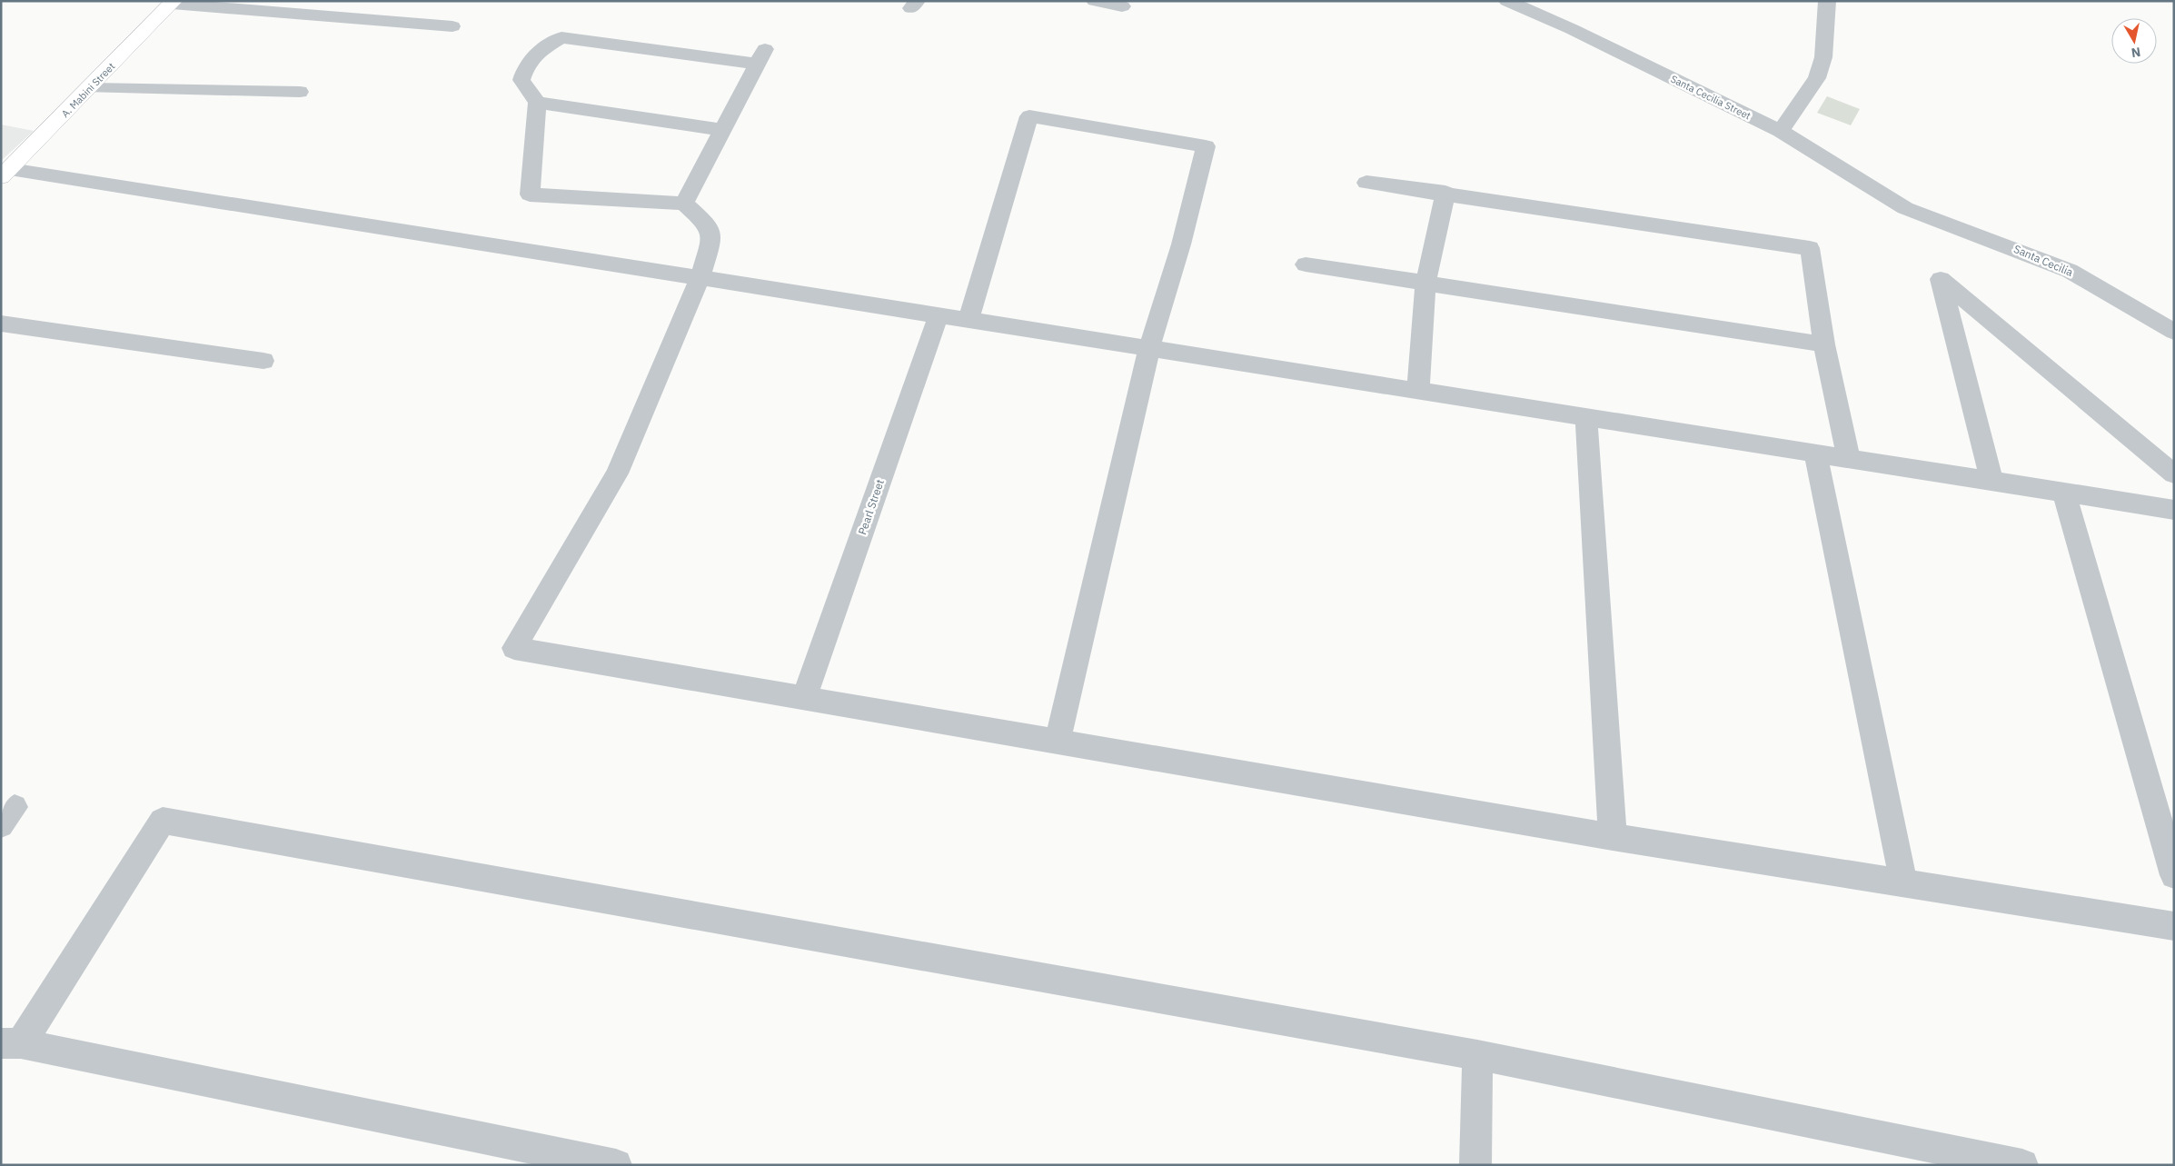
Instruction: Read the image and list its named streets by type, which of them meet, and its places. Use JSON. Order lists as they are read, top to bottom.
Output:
{
  "streets": {
    "main road": ["A. Mabini Street"],
    "street": ["Santa Cecilia Street", "Santa Cecilia", "Pearl Street"]
  },
  "crossings": [
    ["Santa Cecilia Street", "Santa Cecilia"]
  ],
  "north": "bottom"
}
